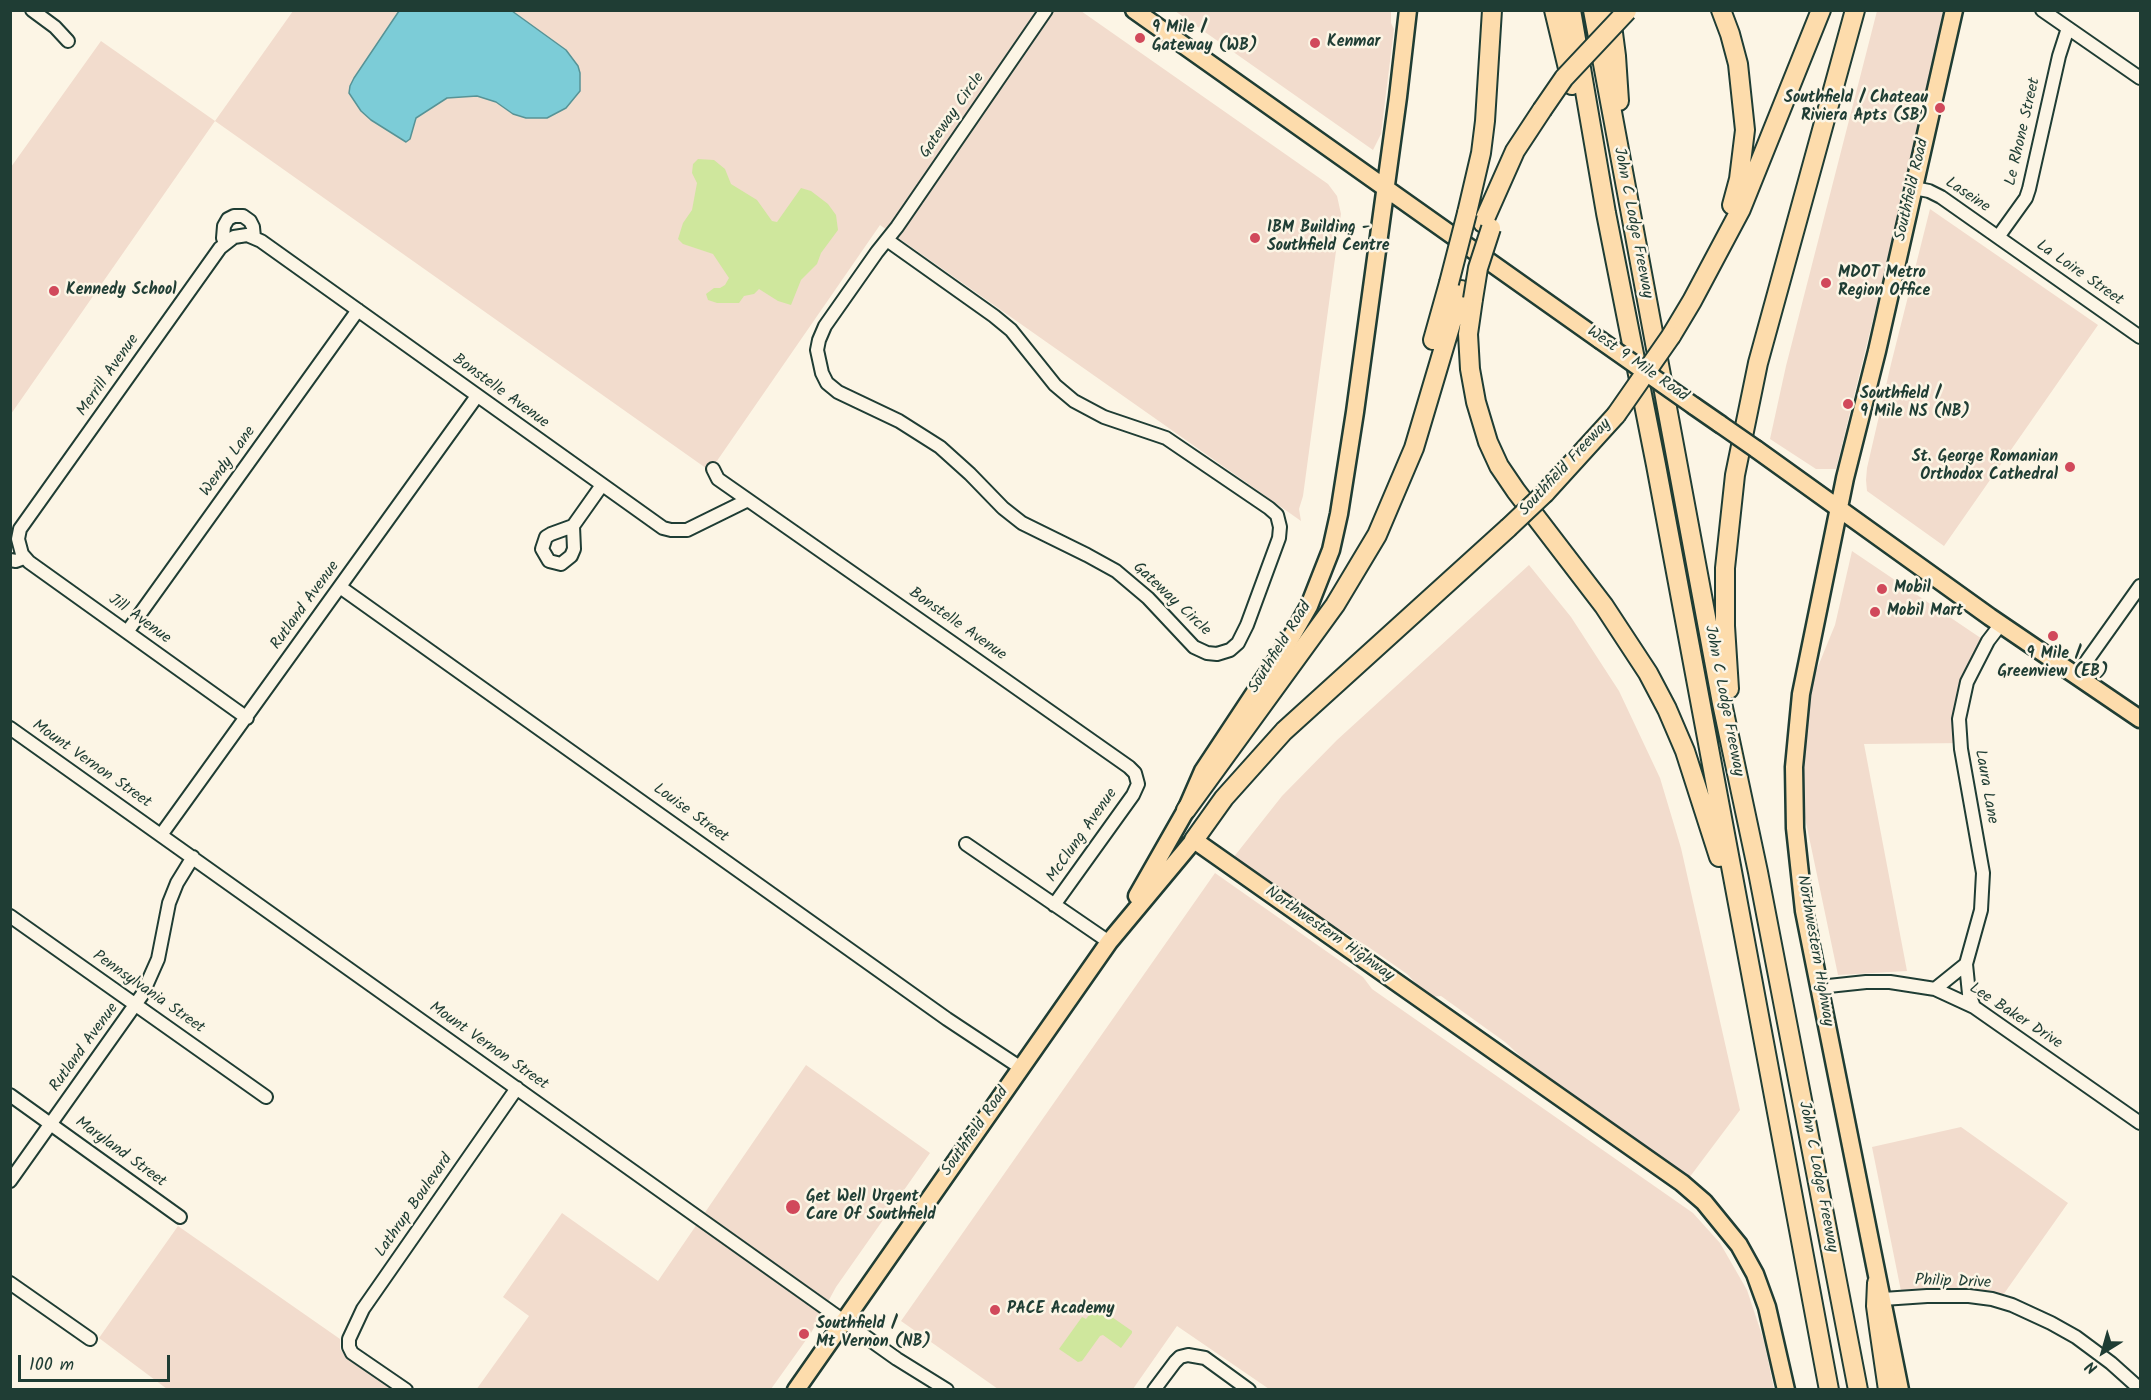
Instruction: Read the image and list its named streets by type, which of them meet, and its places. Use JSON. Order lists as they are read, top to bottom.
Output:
{
  "streets": {
    "highway": ["John C Lodge Freeway", "Southfield Freeway"],
    "main road": ["Southfield Road", "West 9 Mile Road", "Northwestern Highway"],
    "street": [
      "Gateway Circle",
      "Le Rhone Street",
      "Laseine",
      "La Loire Street",
      "Merrill Avenue",
      "Bonstelle Avenue",
      "Wendy Lane",
      "Rutland Avenue",
      "Jill Avenue",
      "Mount Vernon Street",
      "Laura Lane",
      "Louise Street",
      "McClung Avenue",
      "Pennsylvania Street",
      "Lee Baker Drive",
      "Maryland Street",
      "Lathrup Boulevard",
      "Philip Drive"
    ]
  },
  "crossings": [
    ["Le Rhone Street", "Laseine"],
    ["Le Rhone Street", "La Loire Street"],
    ["Southfield Road", "Laseine"],
    ["Southfield Road", "West 9 Mile Road"],
    ["Southfield Road", "Southfield Freeway"],
    ["Southfield Road", "Mount Vernon Street"],
    ["Southfield Road", "Louise Street"],
    ["Southfield Road", "McClung Avenue"],
    ["Southfield Road", "Northwestern Highway"],
    ["Laseine", "La Loire Street"],
    ["West 9 Mile Road", "Laura Lane"],
    ["West 9 Mile Road", "Northwestern Highway"],
    ["Merrill Avenue", "Bonstelle Avenue"],
    ["Merrill Avenue", "Jill Avenue"],
    ["Bonstelle Avenue", "Wendy Lane"],
    ["Bonstelle Avenue", "Rutland Avenue"],
    ["Bonstelle Avenue", "McClung Avenue"],
    ["Wendy Lane", "Jill Avenue"],
    ["Southfield Freeway", "Northwestern Highway"],
    ["Rutland Avenue", "Jill Avenue"],
    ["Rutland Avenue", "Mount Vernon Street"],
    ["Rutland Avenue", "Louise Street"],
    ["Rutland Avenue", "Pennsylvania Street"],
    ["Rutland Avenue", "Maryland Street"],
    ["Mount Vernon Street", "Lathrup Boulevard"],
    ["Laura Lane", "Lee Baker Drive"],
    ["Northwestern Highway", "Lee Baker Drive"],
    ["Northwestern Highway", "Philip Drive"]
  ],
  "places": [
    "9 Mile / Gateway (WB)",
    "Kenmar",
    "Southfield / Chateau Riviera Apts (SB)",
    "IBM Building - Southfield Centre",
    "MDOT Metro Region Office",
    "Kennedy School",
    "Southfield / 9 Mile NS (NB)",
    "St. George Romanian Orthodox Cathedral",
    "Mobil",
    "Mobil Mart",
    "9 Mile / Greenview (EB)",
    "Get Well Urgent Care Of Southfield",
    "PACE Academy",
    "Southfield / Mt Vernon (NB)"
  ],
  "scale_bar": "100 m",
  "north": "bottom left"
}
